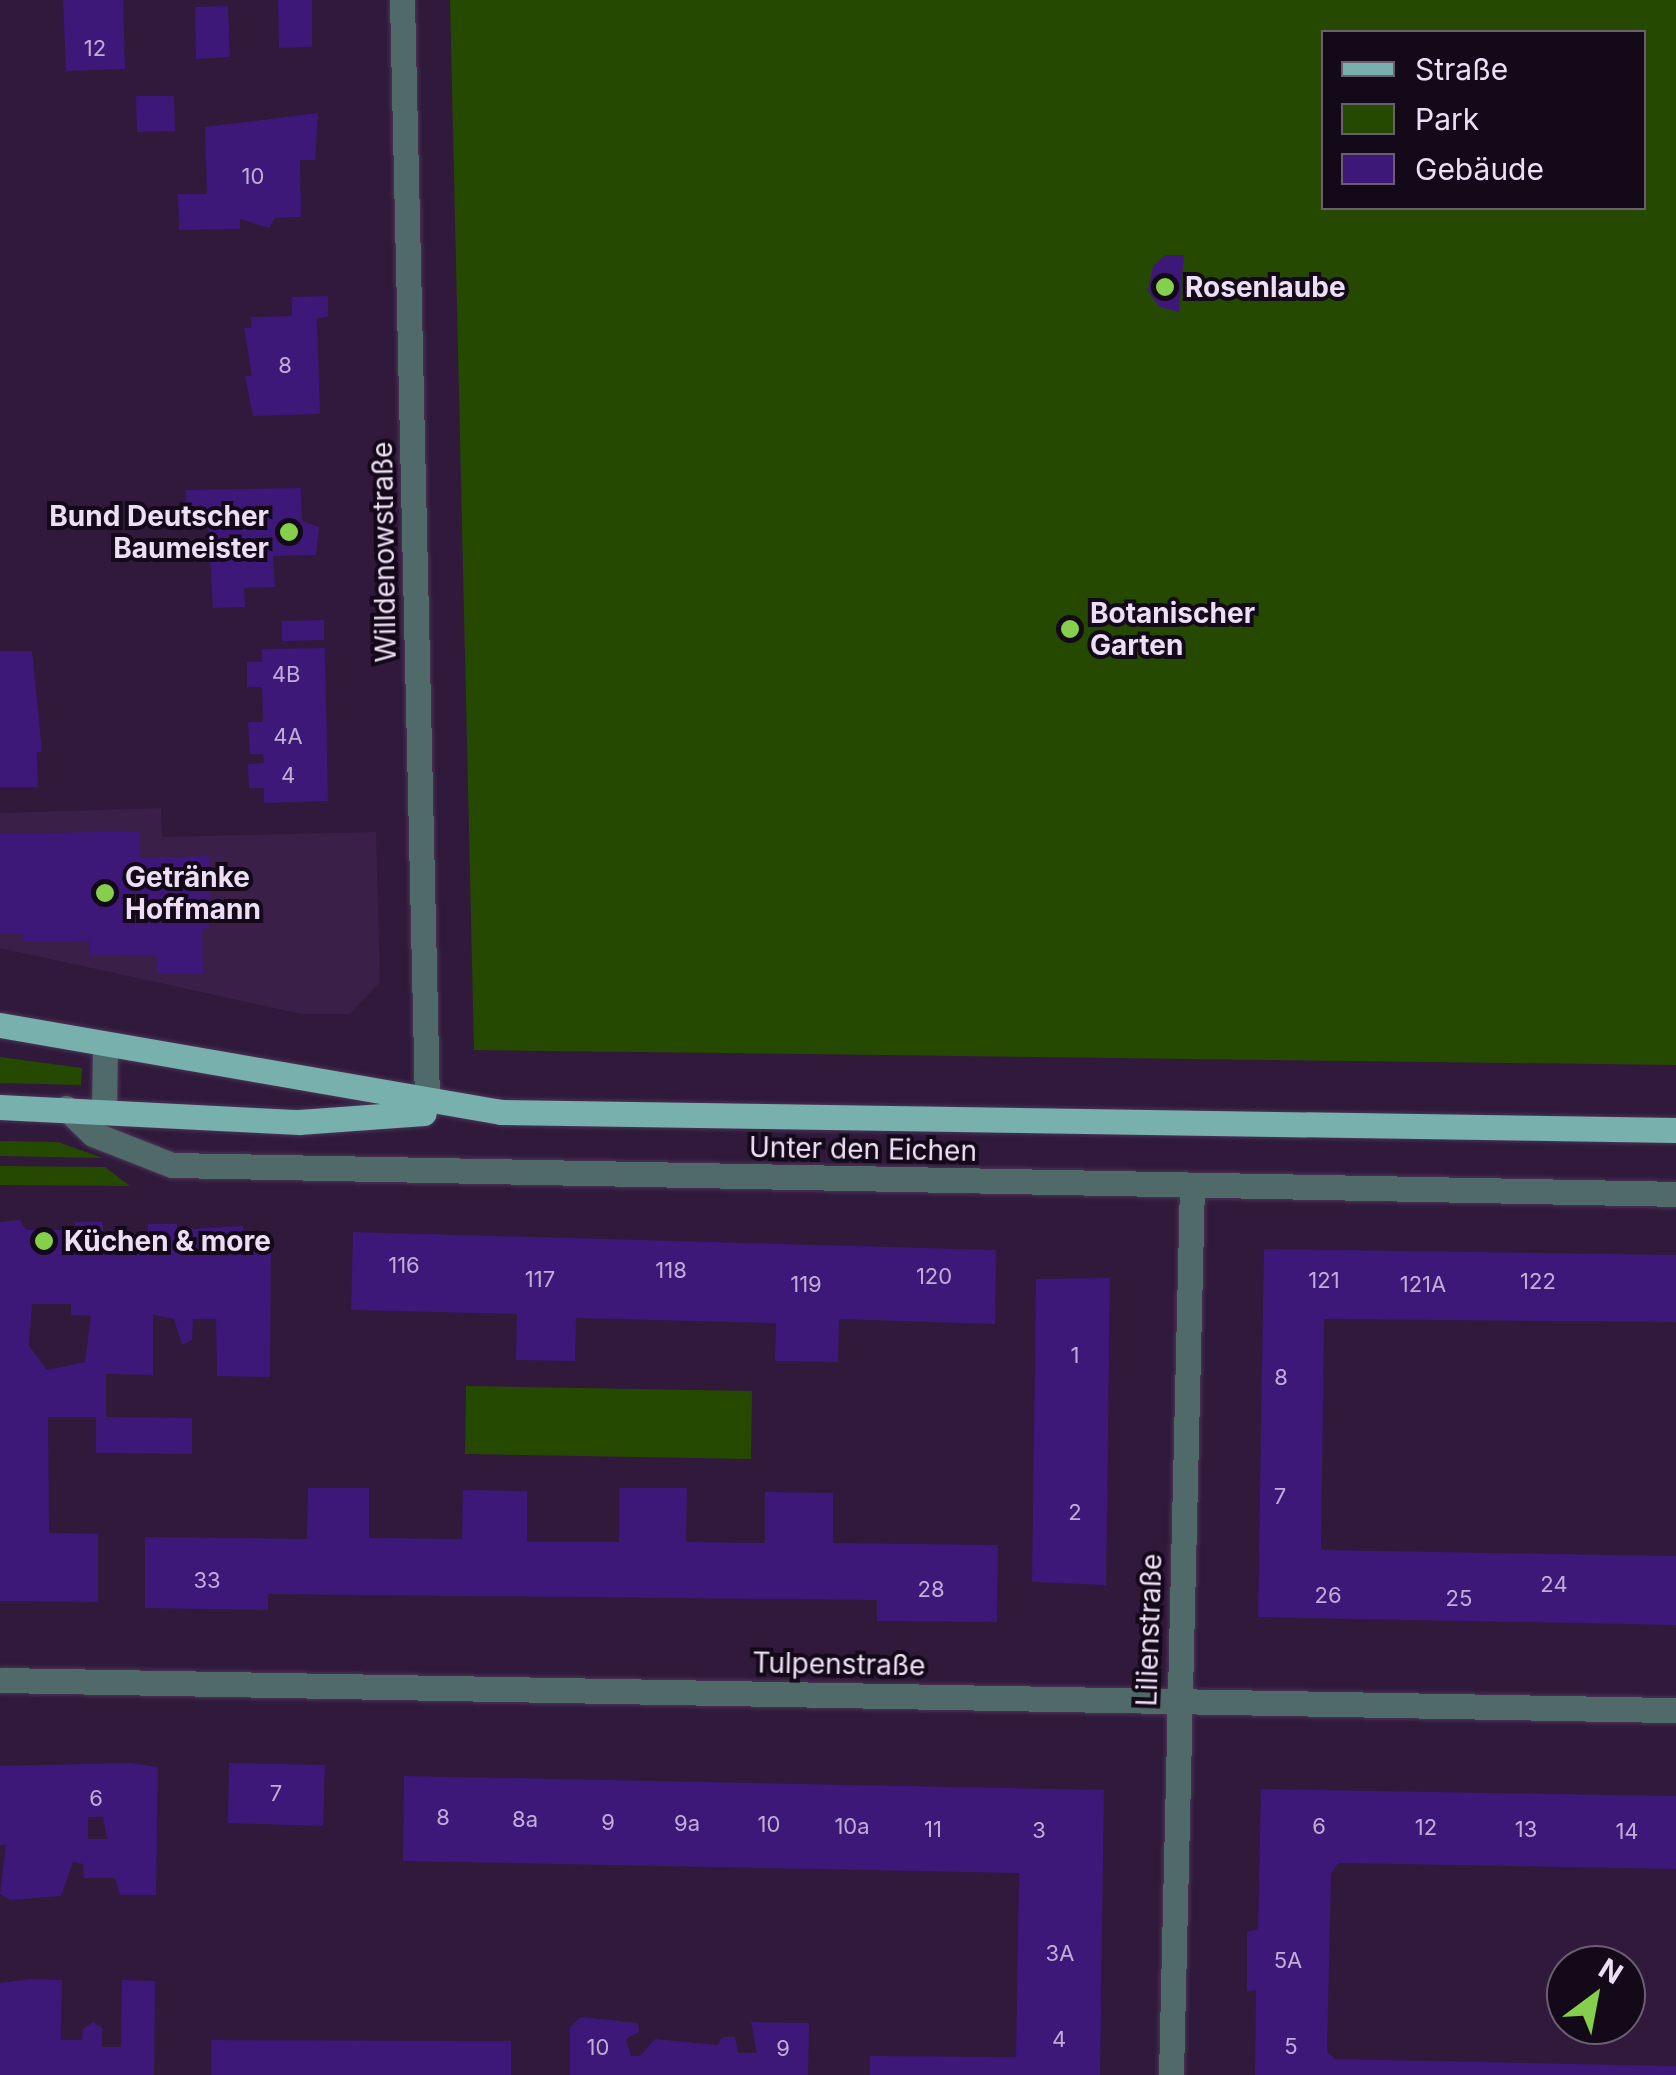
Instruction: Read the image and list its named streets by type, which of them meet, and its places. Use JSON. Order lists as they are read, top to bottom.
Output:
{
  "streets": {
    "main road": ["Unter den Eichen"],
    "street": ["Willdenowstraße", "Lilienstraße", "Tulpenstraße"]
  },
  "crossings": [
    ["Willdenowstraße", "Unter den Eichen"],
    ["Unter den Eichen", "Lilienstraße"],
    ["Lilienstraße", "Tulpenstraße"]
  ],
  "places": [
    "Rosenlaube",
    "Bund Deutscher Baumeister",
    "Botanischer Garten",
    "Getränke Hoffmann",
    "Küchen & more"
  ],
  "house_numbers": [
    "12",
    "10",
    "8",
    "4B",
    "4A",
    "4",
    "116",
    "118",
    "120",
    "117",
    "121",
    "122",
    "119",
    "121A",
    "1",
    "8",
    "7",
    "2",
    "33",
    "24",
    "28",
    "26",
    "25",
    "7",
    "6",
    "8",
    "8a",
    "9",
    "9a",
    "10",
    "10a",
    "6",
    "12",
    "11",
    "13",
    "3",
    "14",
    "3A",
    "5A",
    "4",
    "5",
    "10",
    "9"
  ],
  "legend": ["Straße", "Park", "Gebäude"],
  "north": "top right"
}
